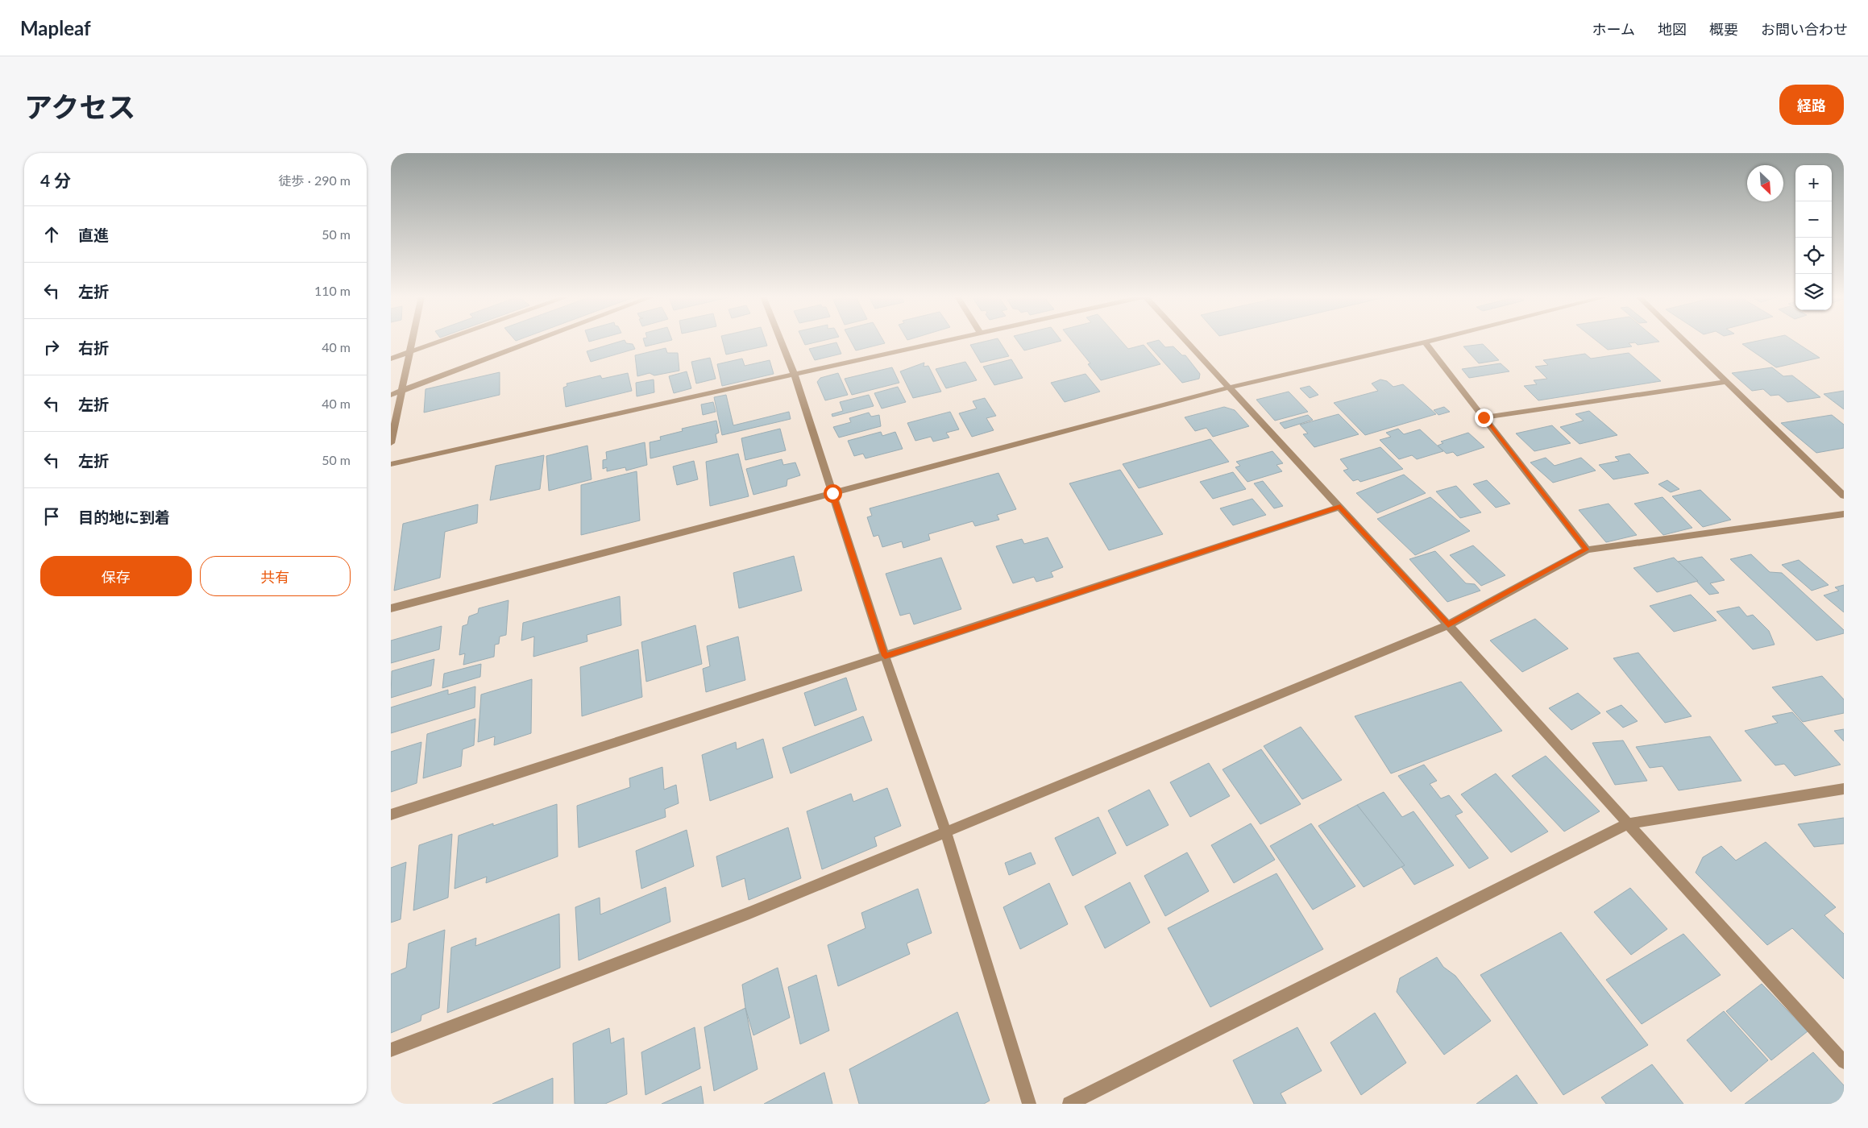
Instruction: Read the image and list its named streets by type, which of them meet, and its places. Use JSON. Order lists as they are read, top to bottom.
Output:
{
  "north": "bottom right",
  "page": {
    "header": "Mapleaf",
    "nav": [
      "ホーム",
      "地図",
      "概要",
      "お問い合わせ"
    ],
    "title": "アクセス",
    "buttons": [
      "経路",
      ["保存", "共有"]
    ],
    "heading": ["4 分", "徒歩 · 290 m"],
    "map_buttons": ["+", "−"],
    "list": [
      ["直進", "50 m"],
      ["左折", "110 m"],
      ["右折", "40 m"],
      ["左折", "40 m"],
      ["左折", "50 m"],
      "目的地に到着"
    ]
  }
}
